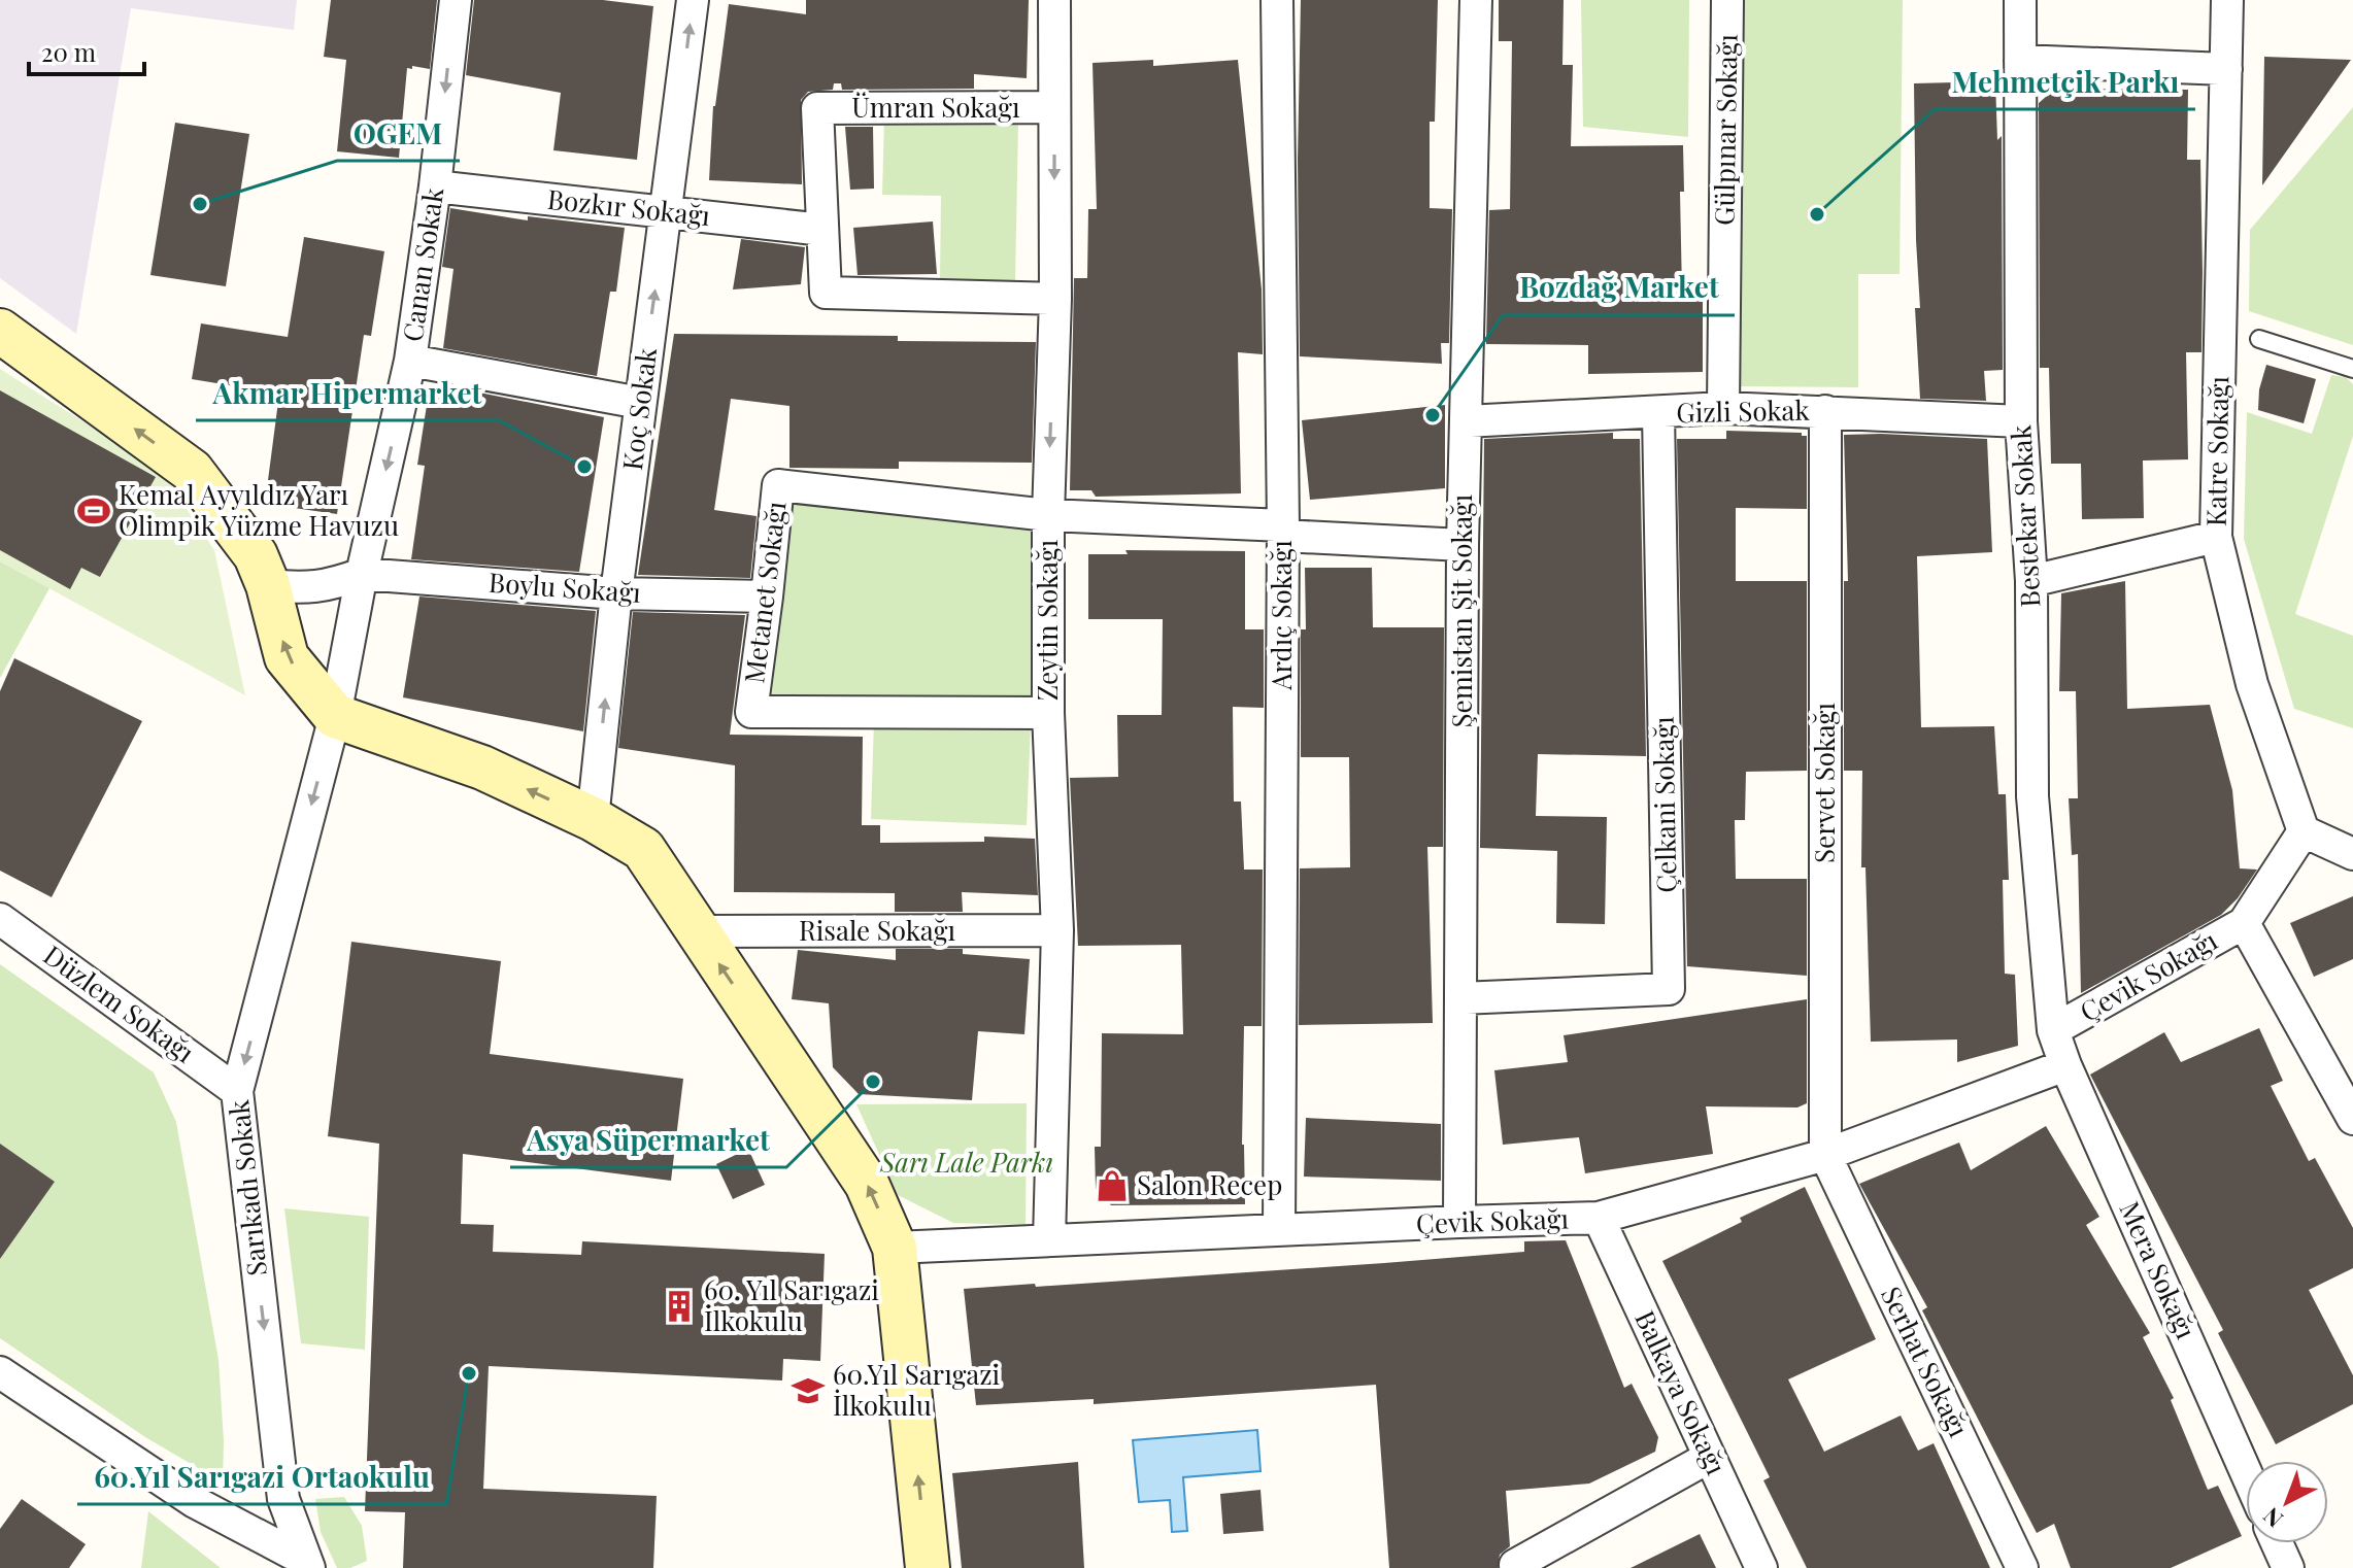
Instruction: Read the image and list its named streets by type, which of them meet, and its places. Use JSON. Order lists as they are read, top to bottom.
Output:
{
  "streets": {
    "street": [
      "Ümran Sokağı",
      "Gülpınar Sokağı",
      "Bozkır Sokağı",
      "Canan Sokak",
      "Koç Sokak",
      "Gizli Sokak",
      "Katre Sokağı",
      "Bestekar Sokak",
      "Boylu Sokağı",
      "Metanet Sokağı",
      "Şemistan Şit Sokağı",
      "Ardıç Sokağı",
      "Zeytin Sokağı",
      "Servet Sokağı",
      "Çelkani Sokağı",
      "Risale Sokağı",
      "Çevik Sokağı",
      "Düzlem Sokağı",
      "Sarıkadı Sokak",
      "Mera Sokağı",
      "Serhat Sokağı",
      "Balkaya Sokağı"
    ]
  },
  "crossings": [
    ["Ümran Sokağı", "Bozkır Sokağı"],
    ["Ümran Sokağı", "Zeytin Sokağı"],
    ["Gülpınar Sokağı", "Gizli Sokak"],
    ["Bozkır Sokağı", "Canan Sokak"],
    ["Bozkır Sokağı", "Koç Sokak"],
    ["Canan Sokak", "Boylu Sokağı"],
    ["Canan Sokak", "Sarıkadı Sokak"],
    ["Koç Sokak", "Boylu Sokağı"],
    ["Gizli Sokak", "Bestekar Sokak"],
    ["Gizli Sokak", "Şemistan Şit Sokağı"],
    ["Gizli Sokak", "Servet Sokağı"],
    ["Gizli Sokak", "Çelkani Sokağı"],
    ["Bestekar Sokak", "Çevik Sokağı"],
    ["Bestekar Sokak", "Mera Sokağı"],
    ["Boylu Sokağı", "Metanet Sokağı"],
    ["Metanet Sokağı", "Şemistan Şit Sokağı"],
    ["Metanet Sokağı", "Ardıç Sokağı"],
    ["Metanet Sokağı", "Zeytin Sokağı"],
    ["Şemistan Şit Sokağı", "Çelkani Sokağı"],
    ["Şemistan Şit Sokağı", "Çevik Sokağı"],
    ["Ardıç Sokağı", "Çevik Sokağı"],
    ["Zeytin Sokağı", "Risale Sokağı"],
    ["Zeytin Sokağı", "Çevik Sokağı"],
    ["Servet Sokağı", "Çevik Sokağı"],
    ["Servet Sokağı", "Serhat Sokağı"],
    ["Çevik Sokağı", "Mera Sokağı"],
    ["Çevik Sokağı", "Serhat Sokağı"],
    ["Çevik Sokağı", "Balkaya Sokağı"],
    ["Düzlem Sokağı", "Sarıkadı Sokak"]
  ],
  "one_way": ["Canan Sokak", "Koç Sokak", "Sarıkadı Sokak"],
  "parks": ["Sarı Lale Parkı"],
  "places": {
    "other": [
      "OGEM",
      "Mehmetçik Parkı",
      "Bozdağ Market",
      "Akmar Hipermarket",
      "Asya Süpermarket",
      "60.Yıl Sarıgazi Ortaokulu"
    ],
    "sports": ["Kemal Ayyıldız Yarı Olimpik Yüzme Havuzu"],
    "shop": ["Salon Recep"],
    "building": ["60. Yıl Sarıgazi İlkokulu"],
    "school or university": ["60.Yıl Sarıgazi İlkokulu"]
  },
  "scale_bar": "20 m",
  "north": "bottom left"
}
